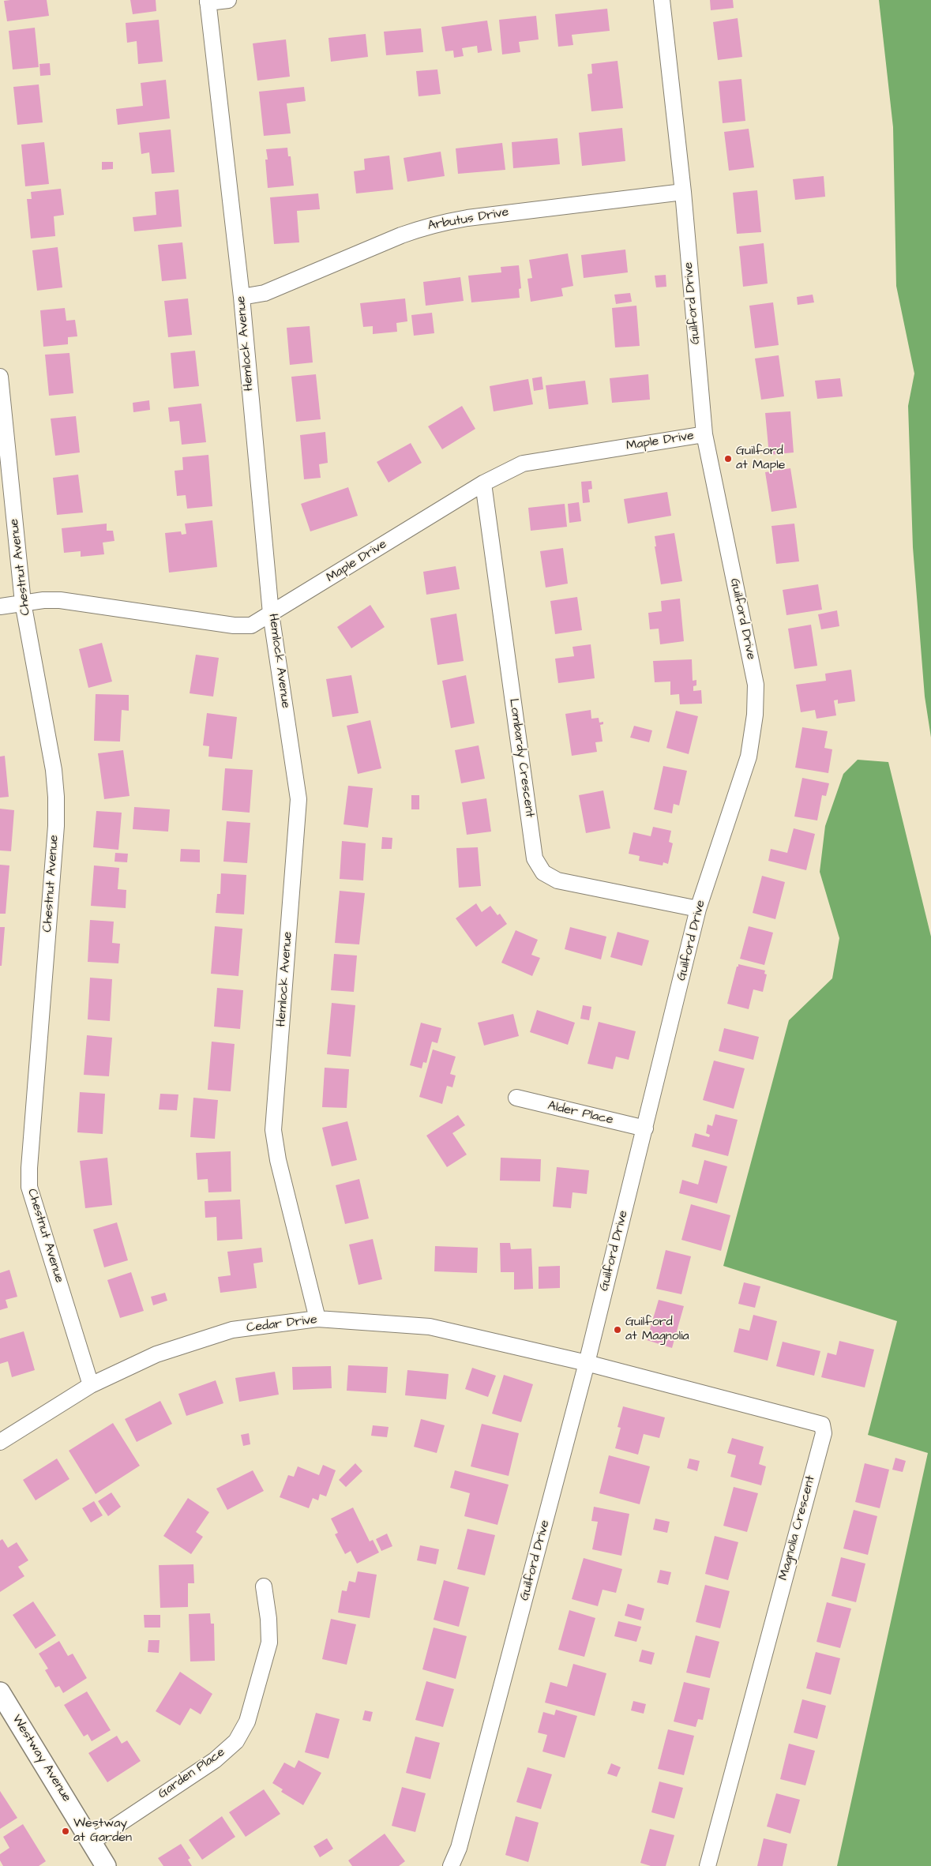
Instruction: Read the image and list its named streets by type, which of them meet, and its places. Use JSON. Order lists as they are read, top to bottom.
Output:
{
  "streets": {
    "street": [
      "Arbutus Drive",
      "Guilford Drive",
      "Hemlock Avenue",
      "Maple Drive",
      "Chestnut Avenue",
      "Lombardy Crescent",
      "Alder Place",
      "Cedar Drive",
      "Magnolia Crescent",
      "Westway Avenue",
      "Garden Place"
    ]
  },
  "crossings": [
    ["Arbutus Drive", "Guilford Drive"],
    ["Arbutus Drive", "Hemlock Avenue"],
    ["Guilford Drive", "Maple Drive"],
    ["Guilford Drive", "Lombardy Crescent"],
    ["Guilford Drive", "Alder Place"],
    ["Guilford Drive", "Cedar Drive"],
    ["Guilford Drive", "Magnolia Crescent"],
    ["Hemlock Avenue", "Maple Drive"],
    ["Hemlock Avenue", "Cedar Drive"],
    ["Maple Drive", "Chestnut Avenue"],
    ["Maple Drive", "Lombardy Crescent"],
    ["Chestnut Avenue", "Cedar Drive"],
    ["Cedar Drive", "Magnolia Crescent"],
    ["Westway Avenue", "Garden Place"]
  ],
  "places": ["Guilford at Maple", "Guilford at Magnolia", "Westway at Garden"]
}
